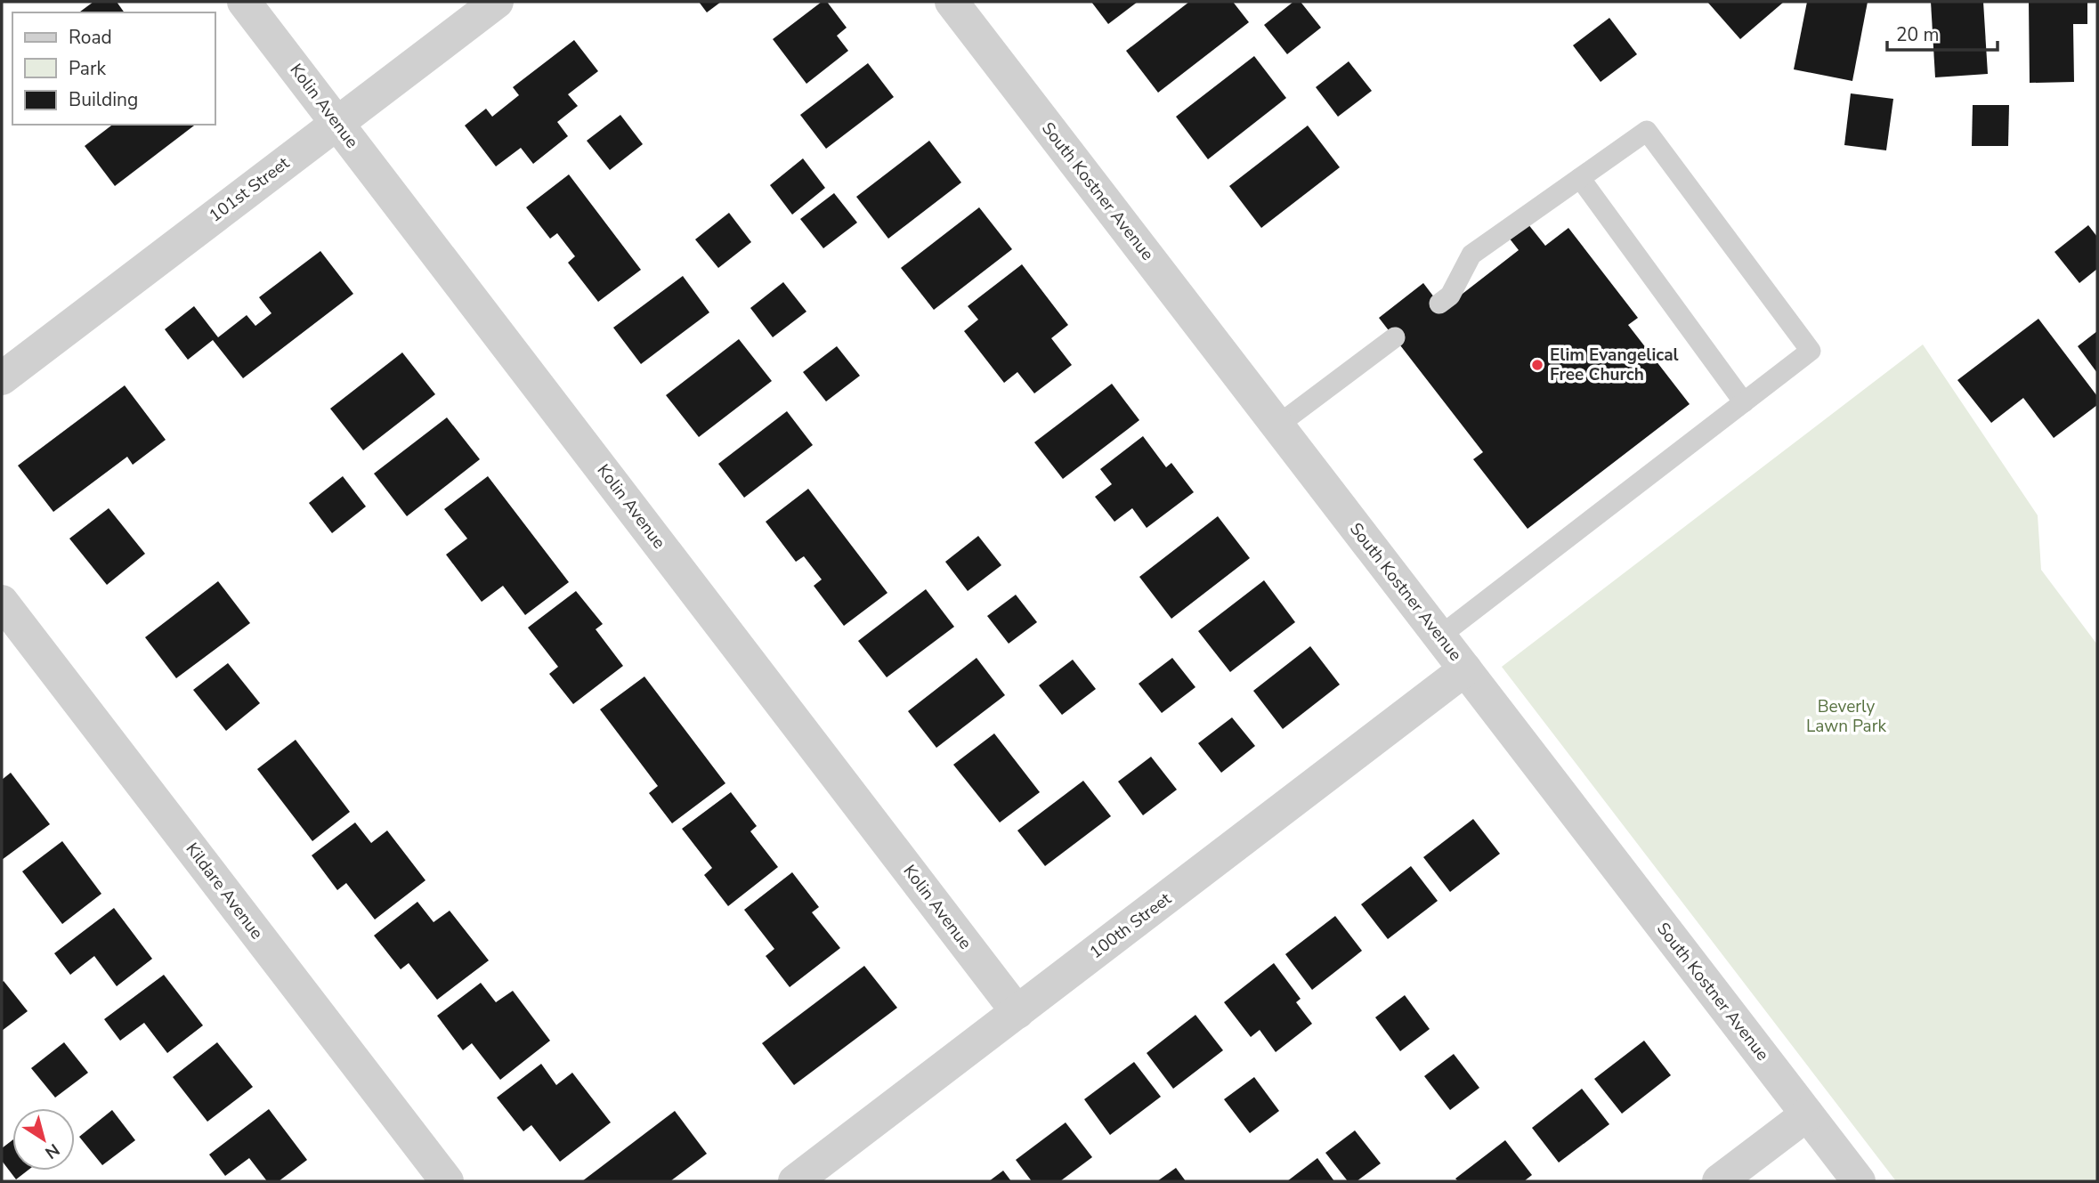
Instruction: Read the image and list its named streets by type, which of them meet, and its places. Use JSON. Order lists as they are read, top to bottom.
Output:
{
  "streets": {
    "street": [
      "Kolin Avenue",
      "101st Street",
      "South Kostner Avenue",
      "Kildare Avenue",
      "100th Street"
    ]
  },
  "crossings": [
    ["Kolin Avenue", "101st Street"],
    ["Kolin Avenue", "100th Street"],
    ["South Kostner Avenue", "100th Street"]
  ],
  "parks": ["Beverly Lawn Park"],
  "places": ["Elim Evangelical Free Church"],
  "legend": ["Road", "Park", "Building"],
  "scale_bar": "20 m",
  "north": "bottom right"
}
